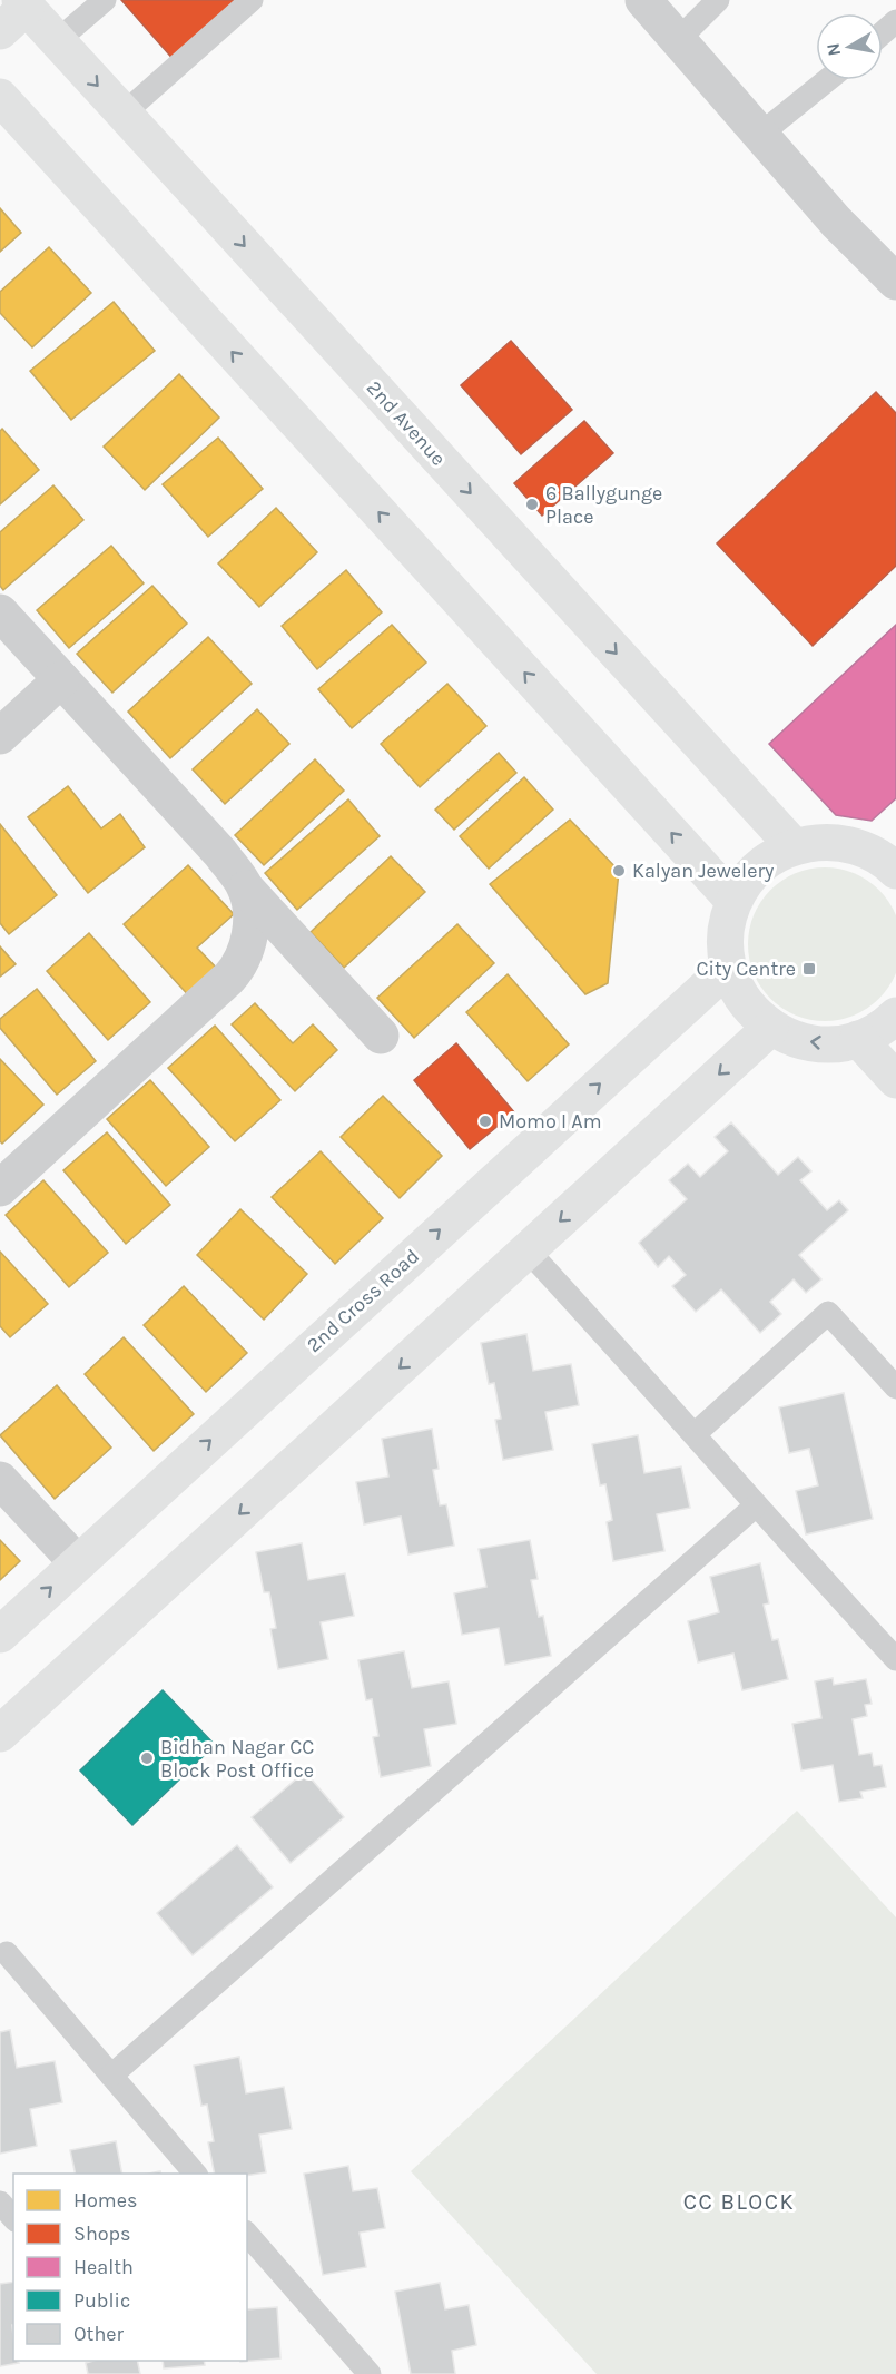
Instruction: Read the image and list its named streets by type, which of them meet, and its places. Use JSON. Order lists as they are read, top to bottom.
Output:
{
  "streets": {
    "street": ["2nd Avenue", "2nd Cross Road"]
  },
  "districts": ["CC BLOCK"],
  "places": {
    "other": [
      "6 Ballygunge Place",
      "Kalyan Jewelery",
      "Momo I Am",
      "Bidhan Nagar CC Block Post Office"
    ],
    "transit": ["City Centre"]
  },
  "legend": [
    "Homes",
    "Shops",
    "Health",
    "Public",
    "Other"
  ],
  "north": "left"
}
